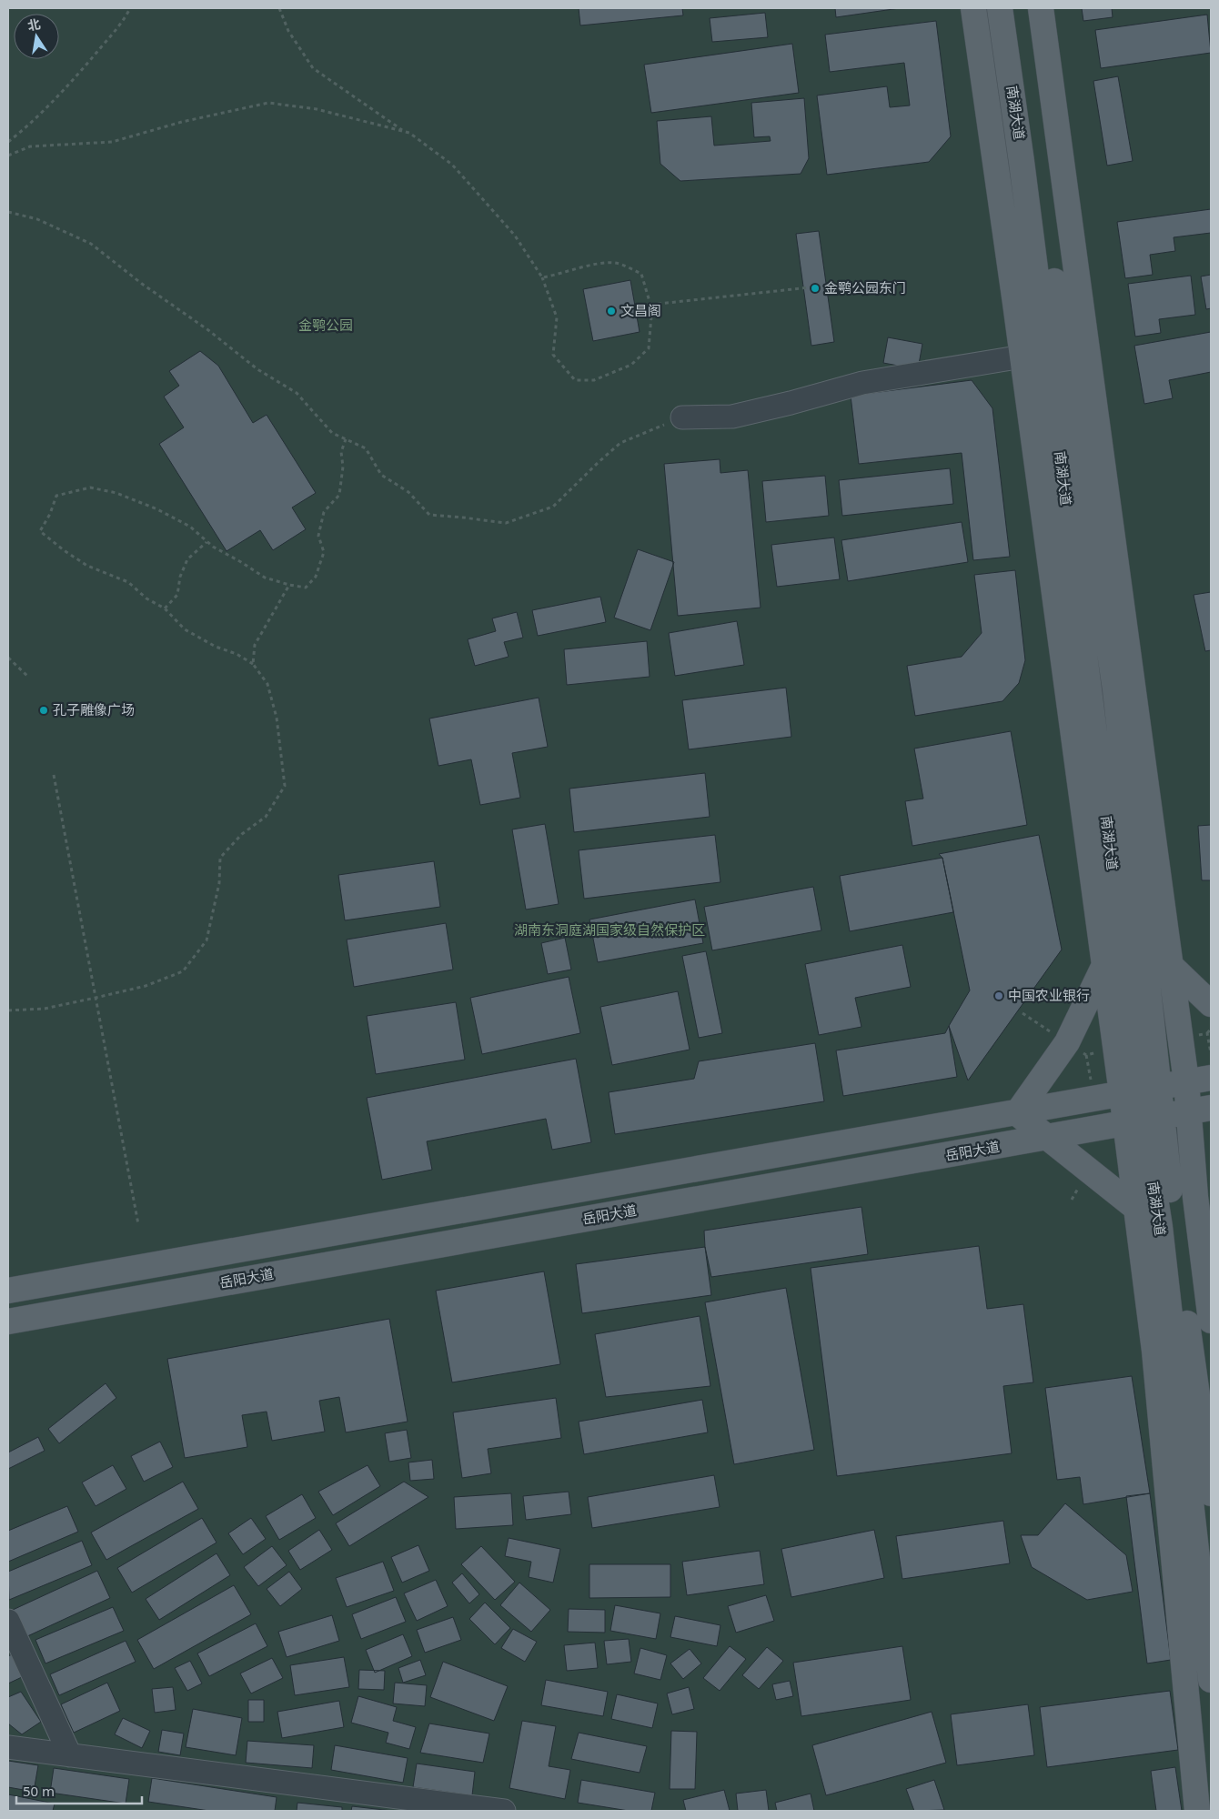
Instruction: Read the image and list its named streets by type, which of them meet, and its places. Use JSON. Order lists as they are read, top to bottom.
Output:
{
  "streets": {
    "main road": ["南湖大道", "岳阳大道"]
  },
  "crossings": [
    ["南湖大道", "岳阳大道"]
  ],
  "parks": ["金鹗公园", "湖南东洞庭湖国家级自然保护区"],
  "places": [
    "金鹗公园东门",
    "文昌阁",
    "孔子雕像广场",
    "中国农业银行"
  ],
  "scale_bar": "50 m",
  "north": "top"
}
